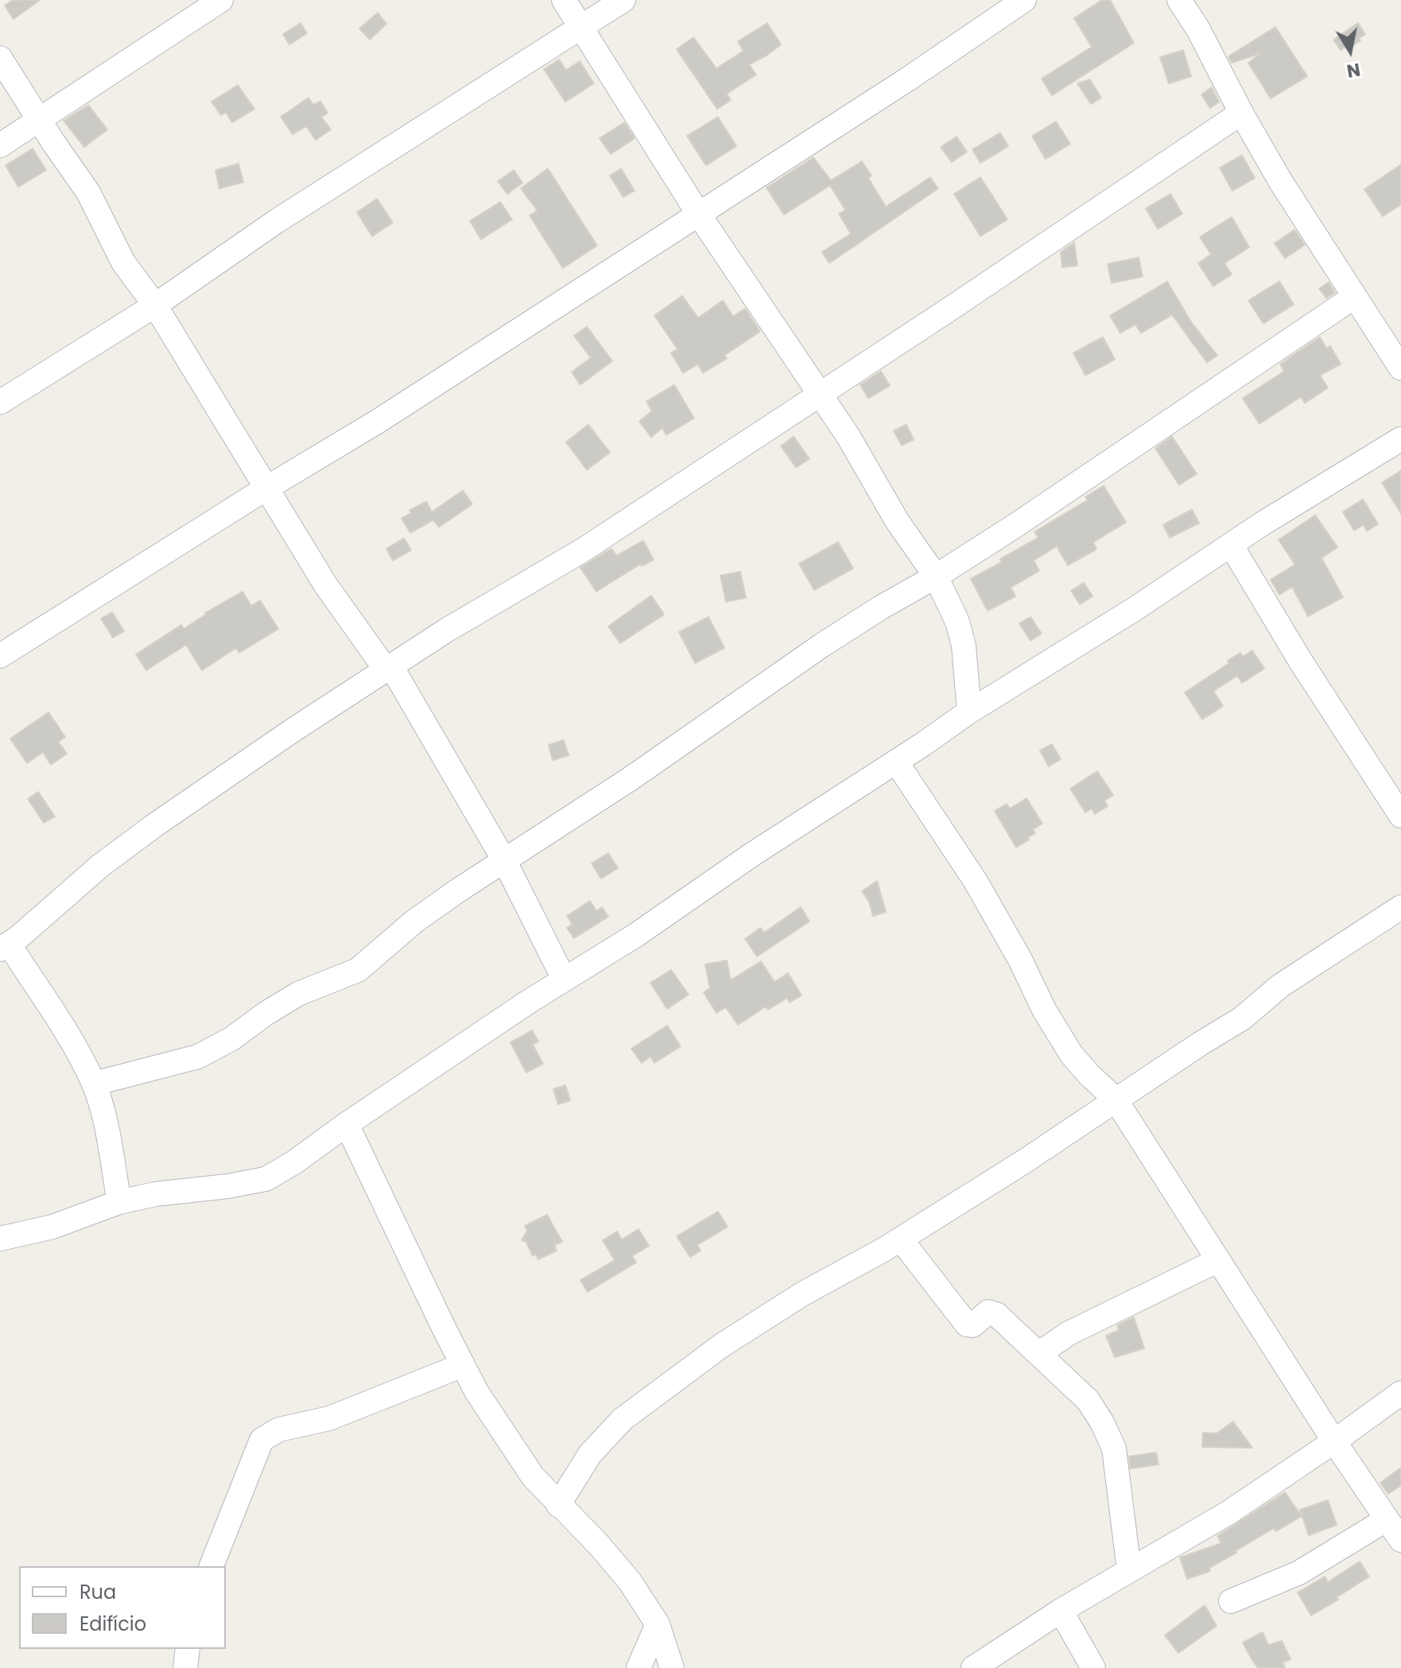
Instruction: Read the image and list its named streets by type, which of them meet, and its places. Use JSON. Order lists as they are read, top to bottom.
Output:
{
  "legend": ["Rua", "Edifício"],
  "north": "bottom"
}
